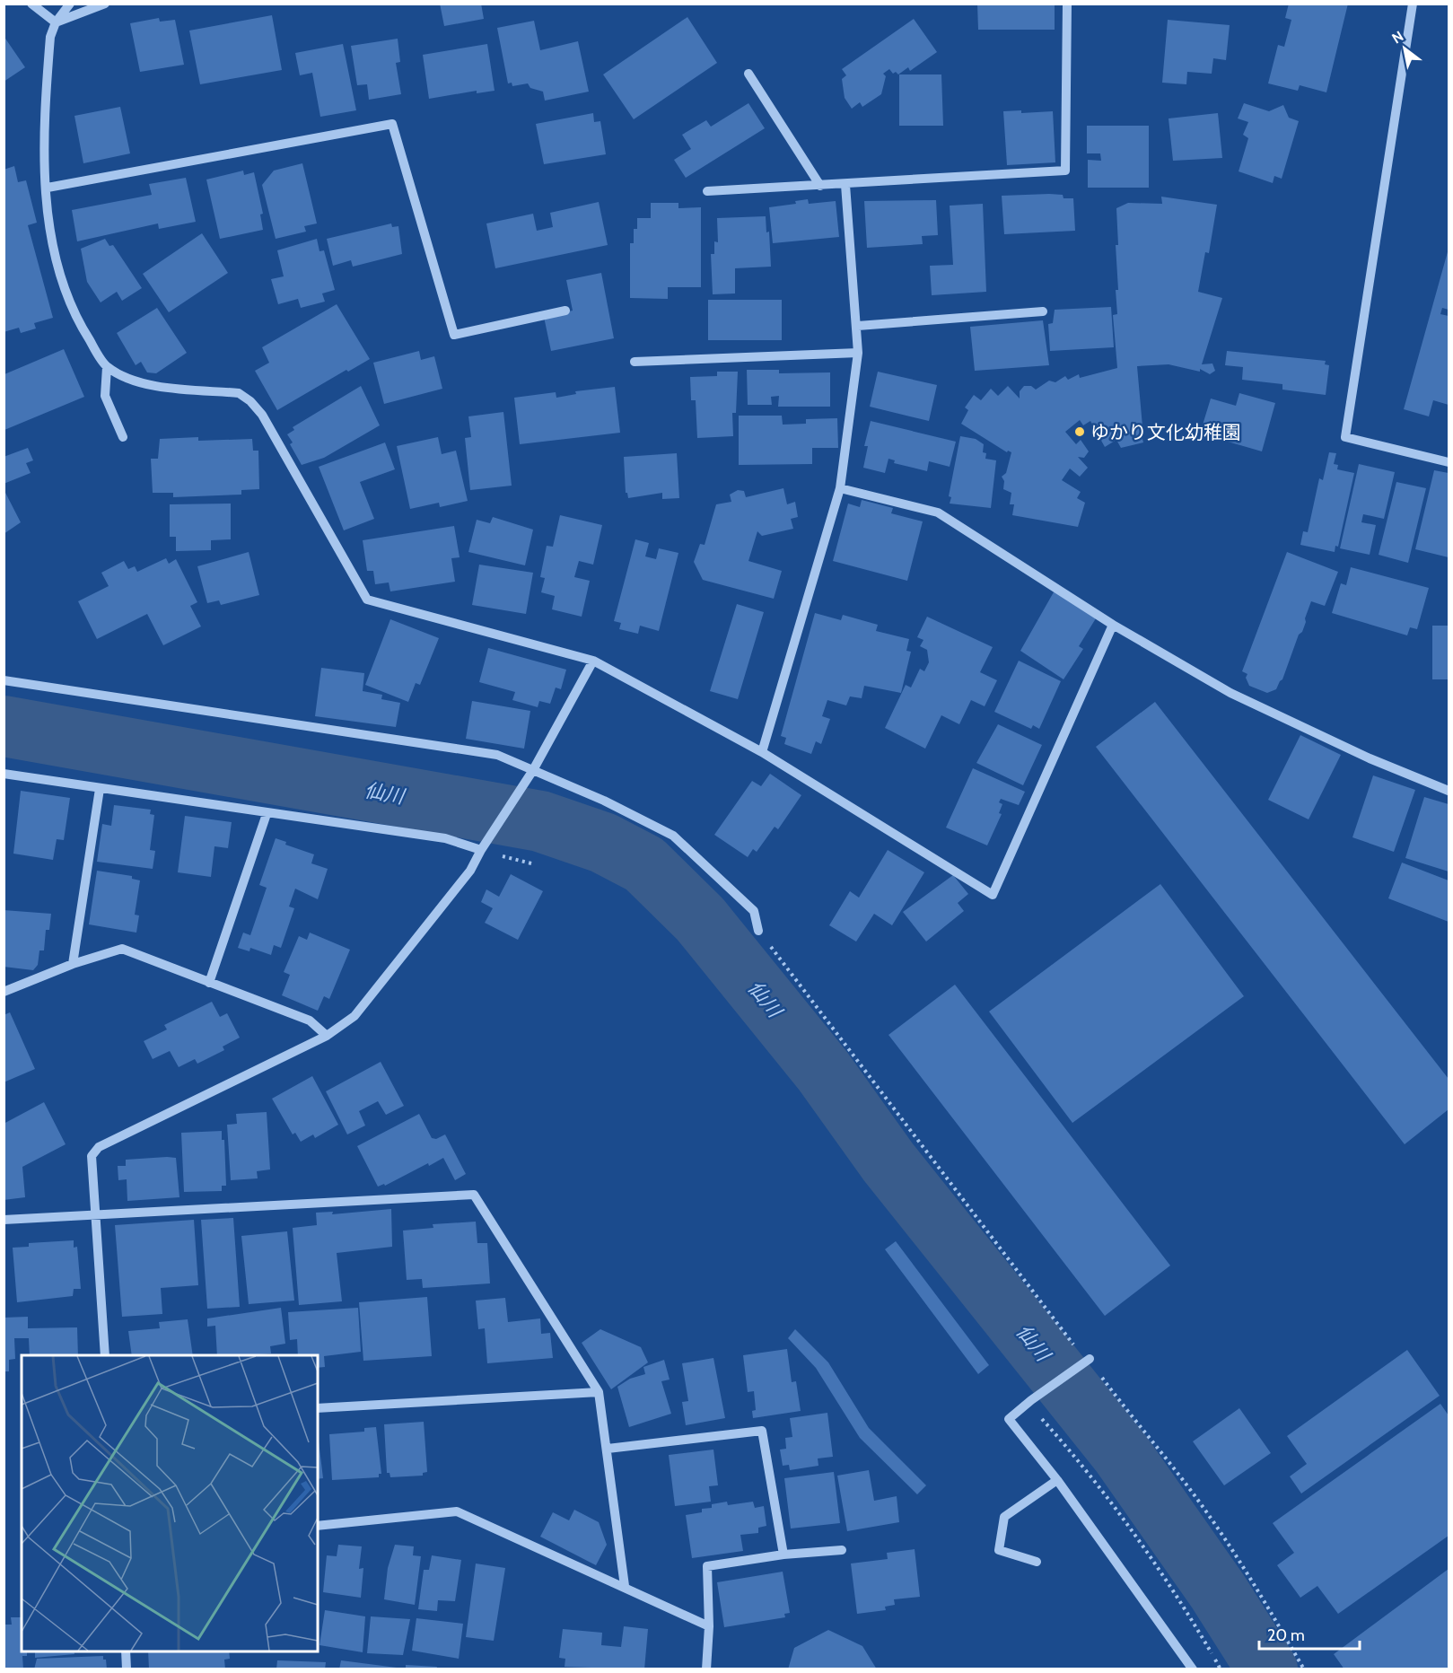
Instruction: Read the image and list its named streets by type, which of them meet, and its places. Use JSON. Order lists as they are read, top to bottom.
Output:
{
  "water": ["仙川"],
  "places": ["ゆかり文化幼稚園"],
  "scale_bar": "20 m",
  "north": "top left"
}
